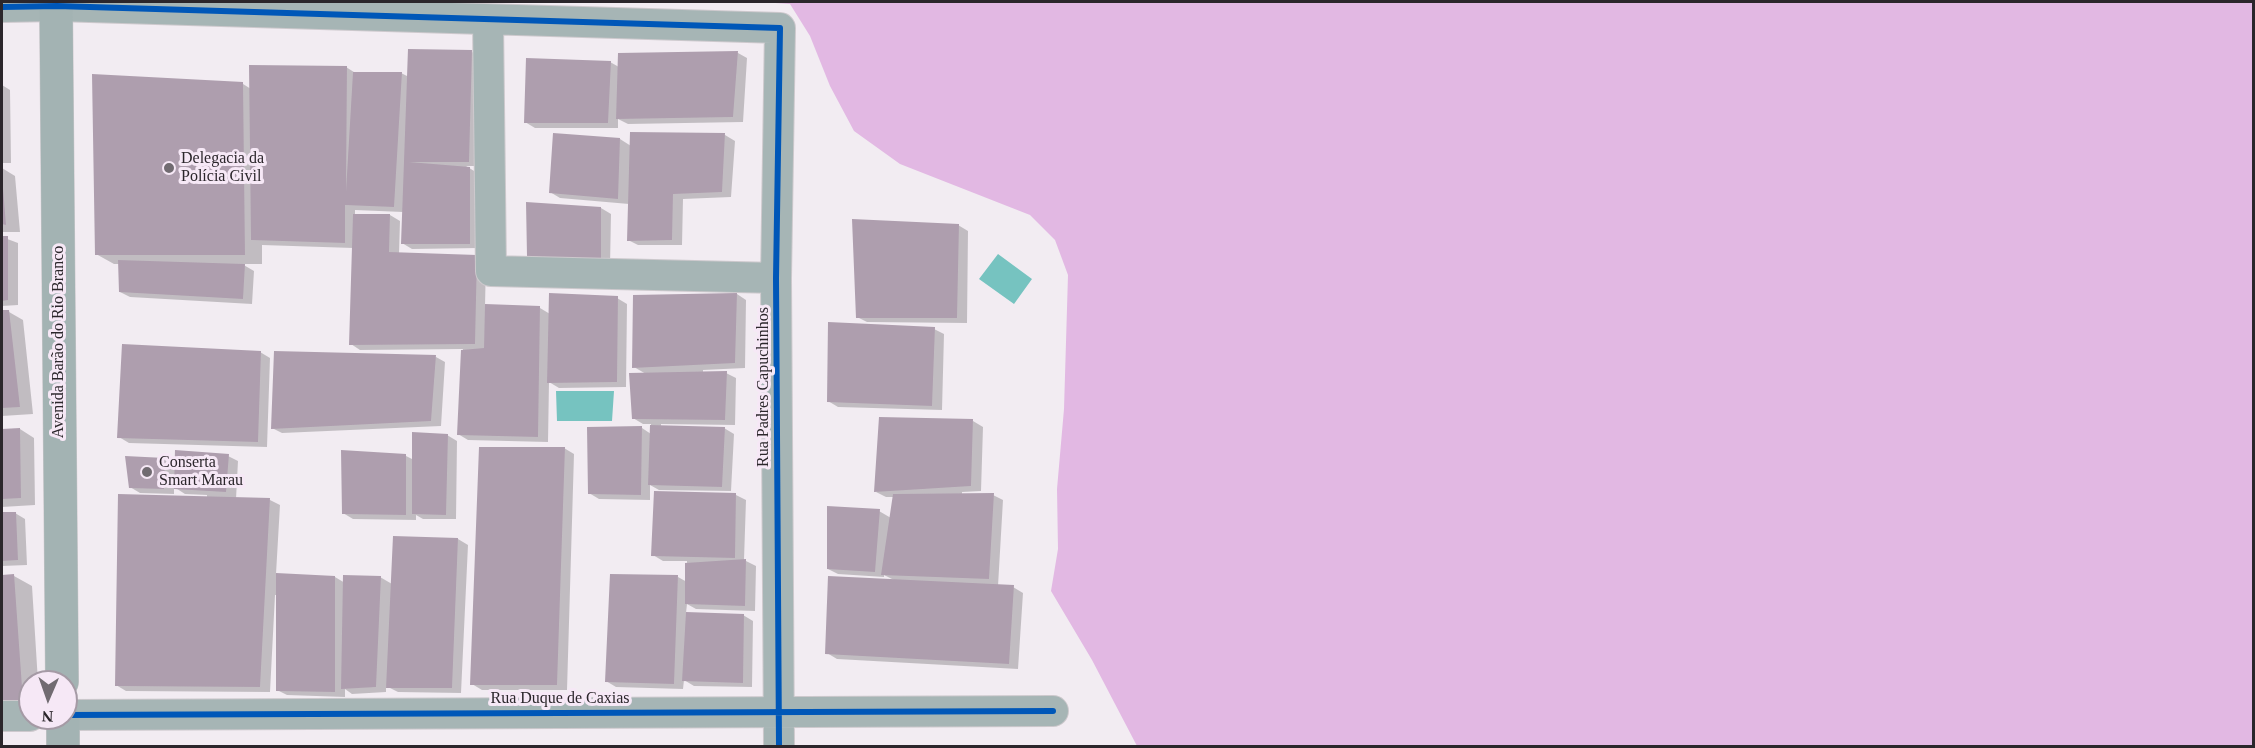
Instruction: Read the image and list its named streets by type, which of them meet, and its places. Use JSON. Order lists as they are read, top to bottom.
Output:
{
  "streets": {
    "main road": ["Avenida Barão do Rio Branco"],
    "street": ["Rua Padres Capuchinhos", "Rua Duque de Caxias"]
  },
  "crossings": [
    ["Rua Padres Capuchinhos", "Rua Duque de Caxias"]
  ],
  "places": ["Delegacia da Polícia Civil", "Conserta Smart Marau"],
  "north": "bottom"
}
